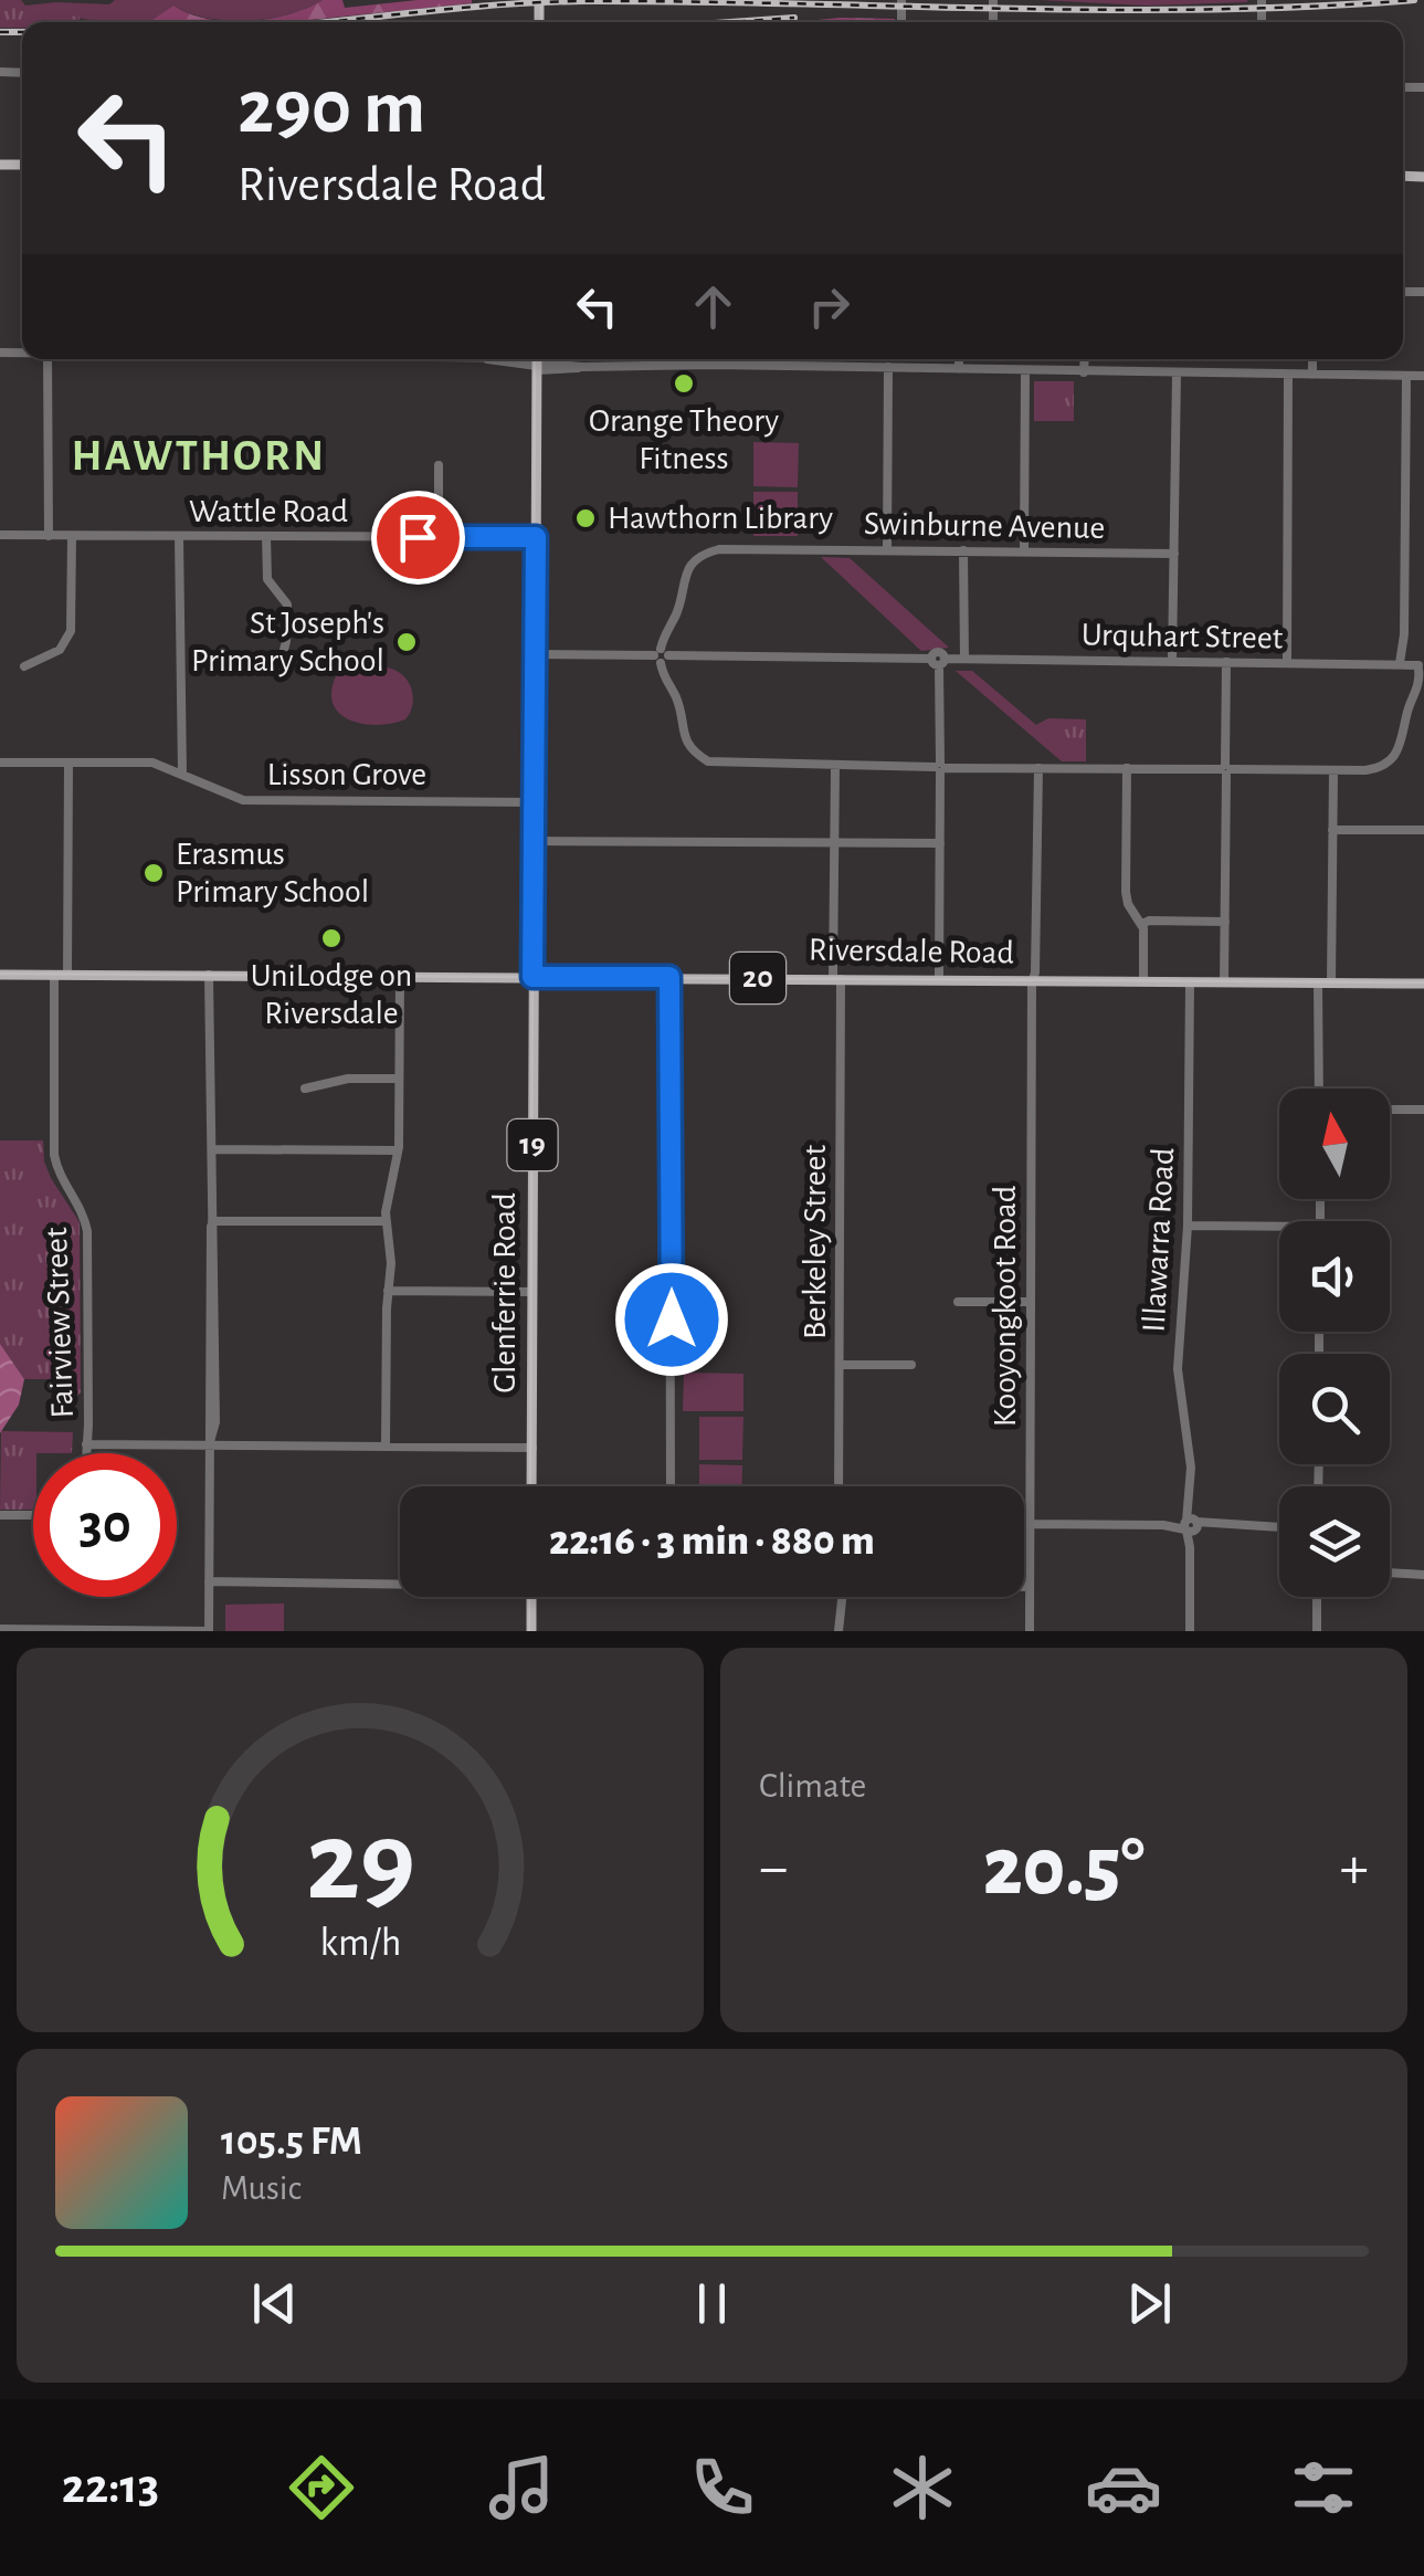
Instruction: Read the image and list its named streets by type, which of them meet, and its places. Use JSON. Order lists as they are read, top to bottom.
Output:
{
  "streets": {
    "main road": [
      "Riversdale Road",
      "20",
      "19",
      "Glenferrie Road"
    ],
    "street": [
      "Wattle Road",
      "Swinburne Avenue",
      "Urquhart Street",
      "Lisson Grove",
      "Illawarra Road",
      "Berkeley Street",
      "Kooyongkoot Road",
      "Fairview Street"
    ]
  },
  "crossings": [
    ["Wattle Road", "Glenferrie Road"],
    ["Swinburne Avenue", "Urquhart Street"],
    ["Urquhart Street", "Glenferrie Road"],
    ["Lisson Grove", "Glenferrie Road"],
    ["Lisson Grove", "Fairview Street"],
    ["Riversdale Road", "Illawarra Road"],
    ["Riversdale Road", "Berkeley Street"],
    ["Riversdale Road", "Glenferrie Road"],
    ["Riversdale Road", "Kooyongkoot Road"],
    ["Riversdale Road", "Fairview Street"]
  ],
  "districts": ["HAWTHORN"],
  "places": [
    "Orange Theory Fitness",
    "Hawthorn Library",
    "St Joseph's Primary School",
    "Erasmus Primary School",
    "UniLodge on Riversdale"
  ],
  "north": "top",
  "page": {
    "turn": ["290 m", "Riversdale Road"],
    "limit": "30",
    "trip": "22:16 · 3 min · 880 m",
    "tile": "Climate",
    "heat": ["−", "20.5°", "+"],
    "song": ["105.5 FM", "Music"],
    "tabs": "22:13",
    "gauge": ["29", "km/h"]
  }
}
